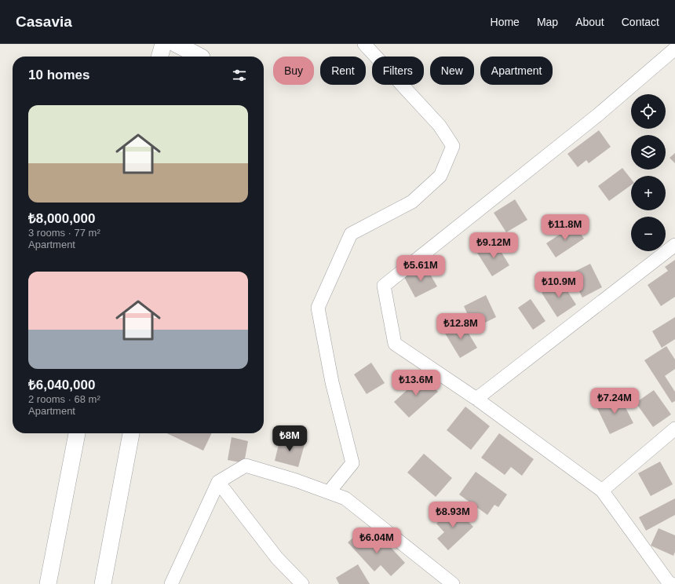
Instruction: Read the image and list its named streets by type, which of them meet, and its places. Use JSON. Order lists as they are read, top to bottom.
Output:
{
  "page": {
    "header": "Casavia",
    "nav": [
      "Home",
      "Map",
      "About",
      "Contact"
    ],
    "chip": [
      "Buy",
      "Rent",
      "Filters",
      "New",
      "Apartment"
    ],
    "heading": "10 homes",
    "map_buttons": ["+", "−"],
    "list": [
      {
        "name": "₺8,000,000",
        "note": "3 rooms · 77 m² · Apartment"
      },
      {
        "name": "₺6,040,000",
        "note": "2 rooms · 68 m² · Apartment"
      }
    ],
    "price": [
      "₺11.8M",
      "₺9.12M",
      "₺5.61M",
      "₺10.9M",
      "₺12.8M",
      "₺13.6M",
      "₺7.24M",
      "₺8M",
      "₺8.93M",
      "₺6.04M"
    ]
  }
}
